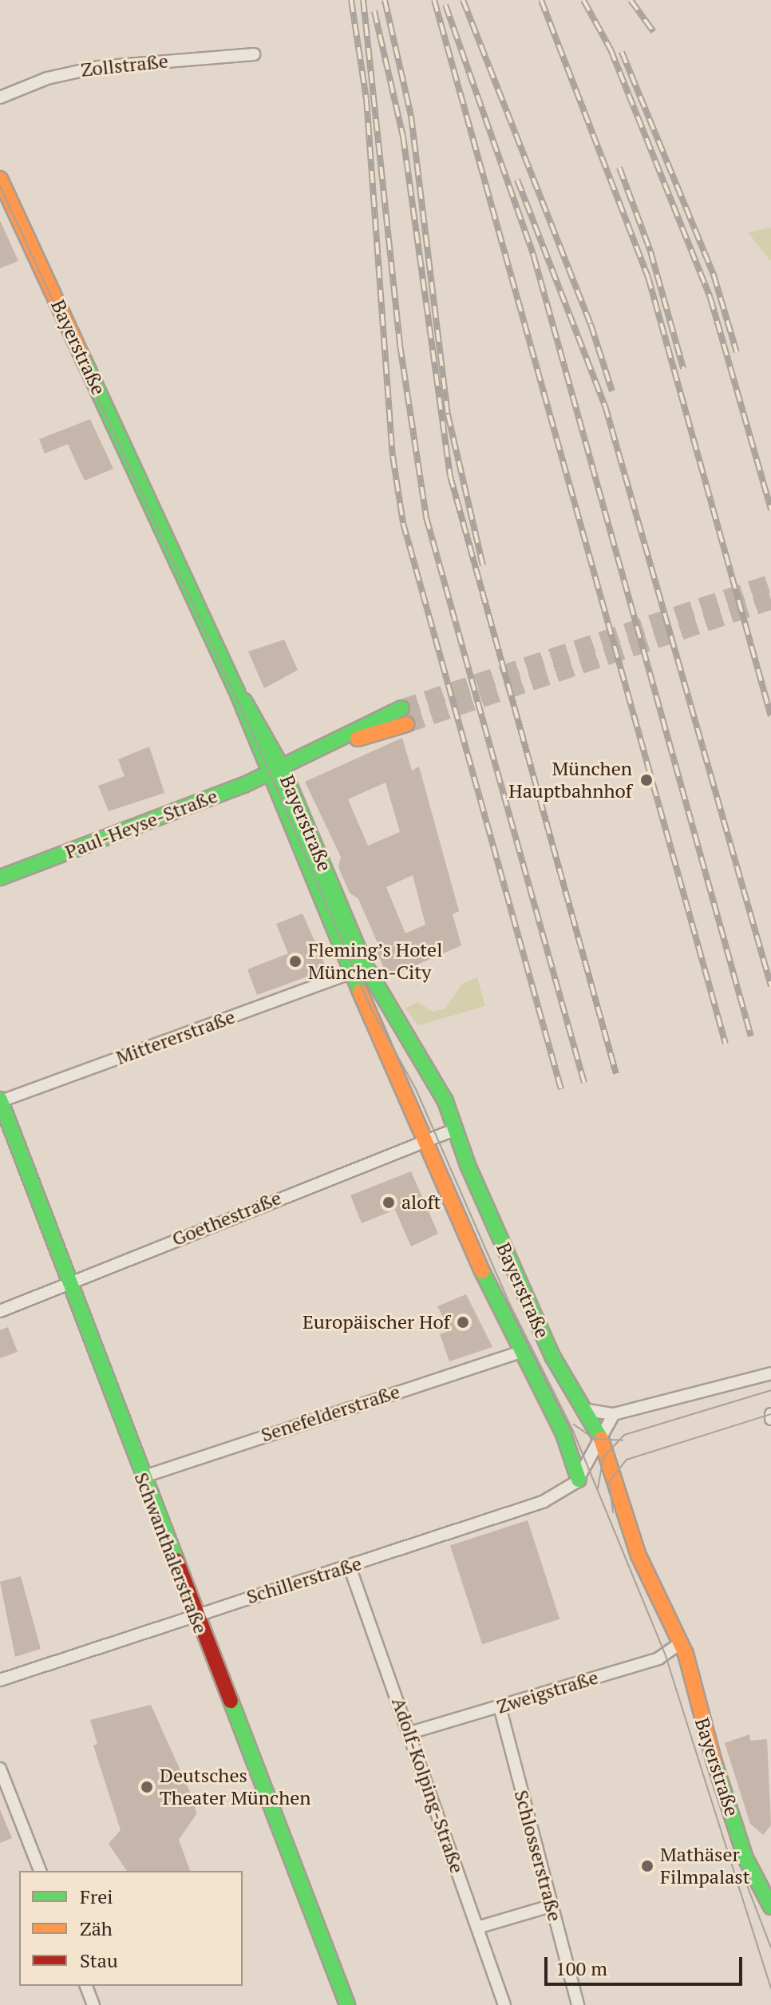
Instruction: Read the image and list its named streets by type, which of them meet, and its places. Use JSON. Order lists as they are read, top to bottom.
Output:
{
  "streets": {
    "street": [
      "Zollstraße",
      "Bayerstraße",
      "Paul-Heyse-Straße",
      "Mittererstraße",
      "Goethestraße",
      "Senefelderstraße",
      "Schwanthalerstraße",
      "Schillerstraße",
      "Zweigstraße",
      "Adolf-Kolping-Straße",
      "Schlosserstraße"
    ]
  },
  "crossings": [
    ["Bayerstraße", "Paul-Heyse-Straße"],
    ["Bayerstraße", "Mittererstraße"],
    ["Bayerstraße", "Goethestraße"],
    ["Bayerstraße", "Senefelderstraße"],
    ["Bayerstraße", "Schillerstraße"],
    ["Bayerstraße", "Zweigstraße"],
    ["Mittererstraße", "Schwanthalerstraße"],
    ["Goethestraße", "Schwanthalerstraße"],
    ["Senefelderstraße", "Schwanthalerstraße"],
    ["Schwanthalerstraße", "Schillerstraße"],
    ["Schillerstraße", "Adolf-Kolping-Straße"],
    ["Zweigstraße", "Adolf-Kolping-Straße"],
    ["Zweigstraße", "Schlosserstraße"]
  ],
  "places": [
    "München Hauptbahnhof",
    "Fleming’s Hotel München-City",
    "aloft",
    "Europäischer Hof",
    "Deutsches Theater München",
    "Mathäser Filmpalast"
  ],
  "legend": ["Frei", "Zäh", "Stau"],
  "scale_bar": "100 m"
}
